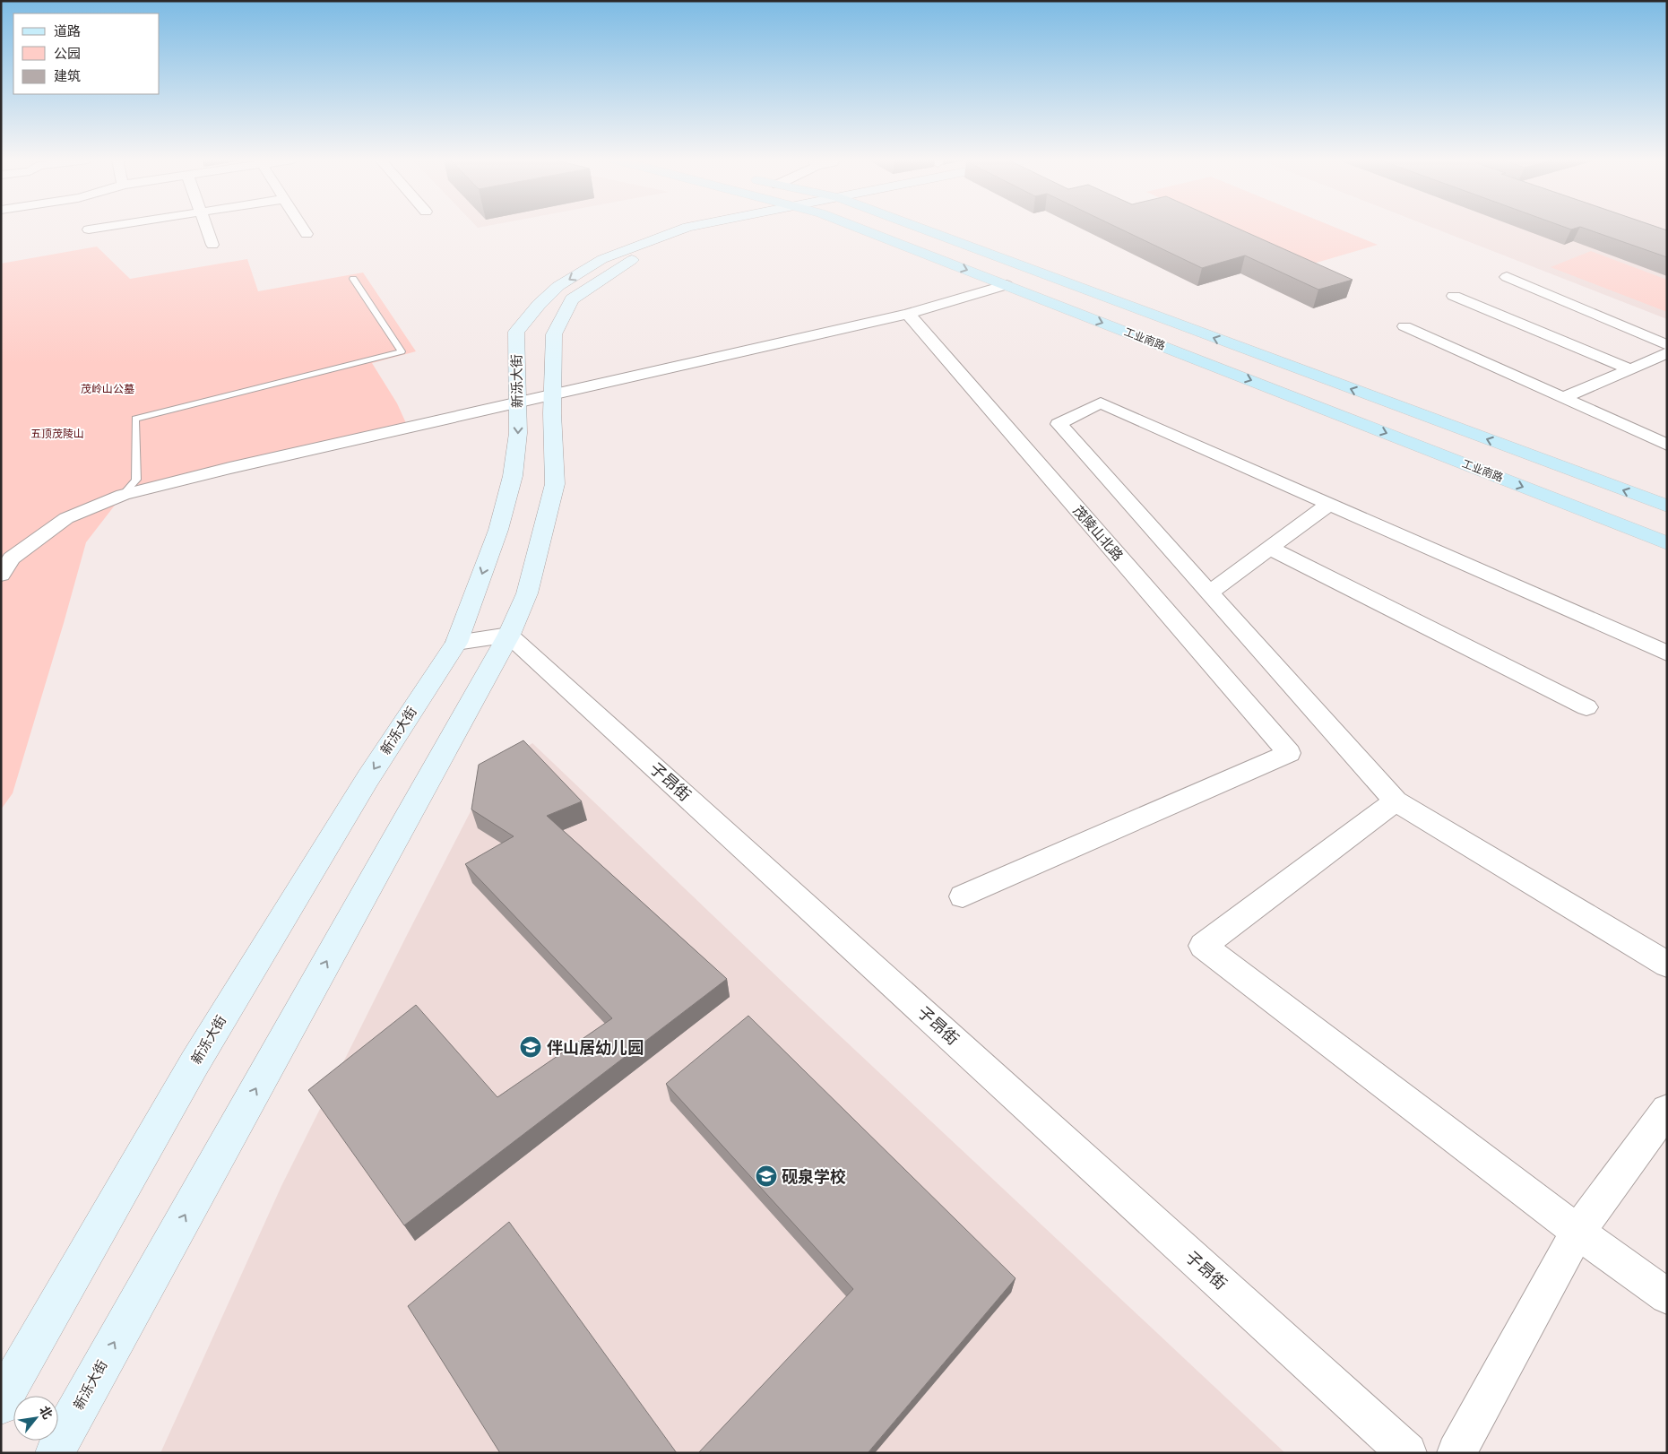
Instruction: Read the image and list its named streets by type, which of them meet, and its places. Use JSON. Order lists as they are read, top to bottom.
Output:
{
  "streets": {
    "main road": ["工业南路", "新泺大街"],
    "street": ["茂陵山北路", "子昂街"]
  },
  "crossings": [
    ["新泺大街", "子昂街"]
  ],
  "parks": ["茂岭山公墓", "五顶茂陵山"],
  "places": {
    "school or university": ["伴山居幼儿园", "砚泉学校"]
  },
  "legend": ["道路", "公园", "建筑"],
  "north": "top right"
}
